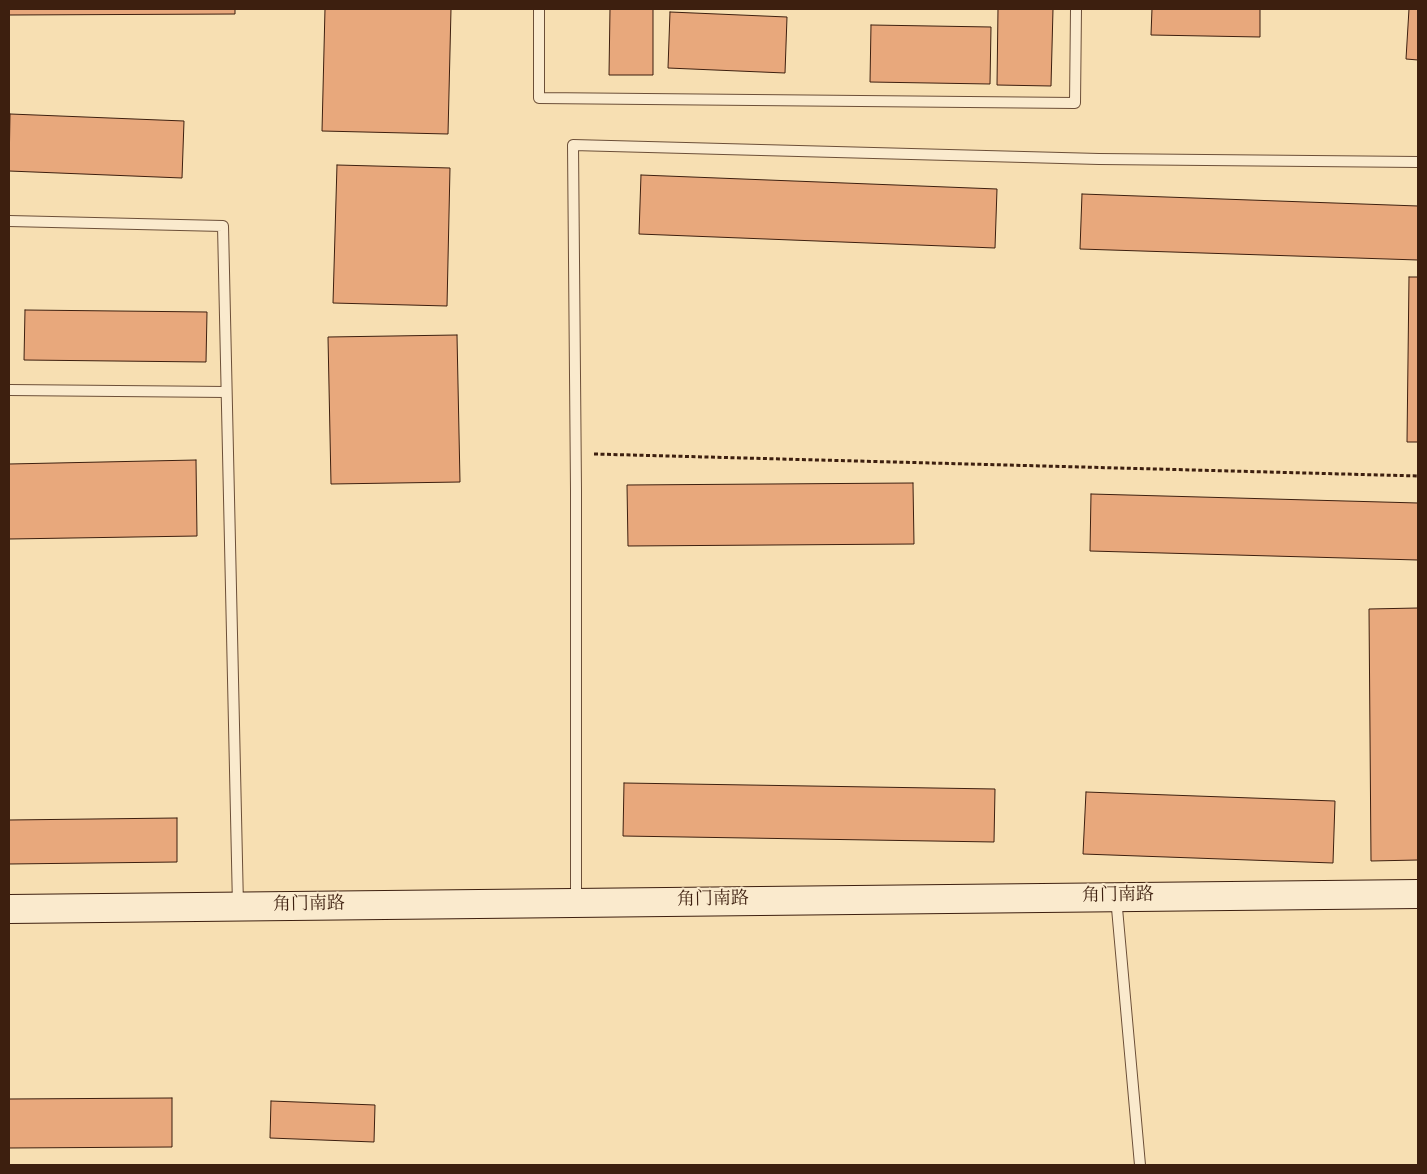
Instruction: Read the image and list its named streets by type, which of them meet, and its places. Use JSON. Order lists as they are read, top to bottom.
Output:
{
  "streets": {
    "street": ["角门南路"]
  }
}
